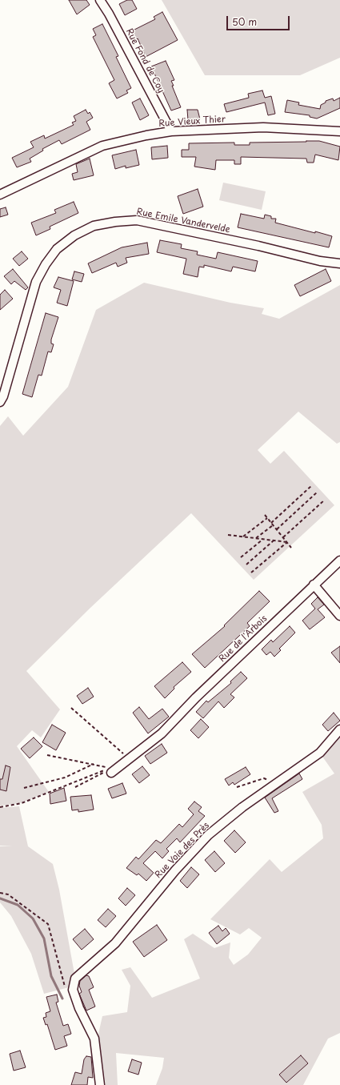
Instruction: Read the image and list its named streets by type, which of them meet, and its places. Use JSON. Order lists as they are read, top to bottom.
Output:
{
  "streets": {
    "street": [
      "Rue Fond de Coy",
      "Rue Vieux Thier",
      "Rue Emile Vandervelde",
      "Rue de l'Arbois",
      "Rue Voie des Près"
    ]
  },
  "crossings": [
    ["Rue Fond de Coy", "Rue Vieux Thier"]
  ],
  "scale_bar": "50 m"
}
